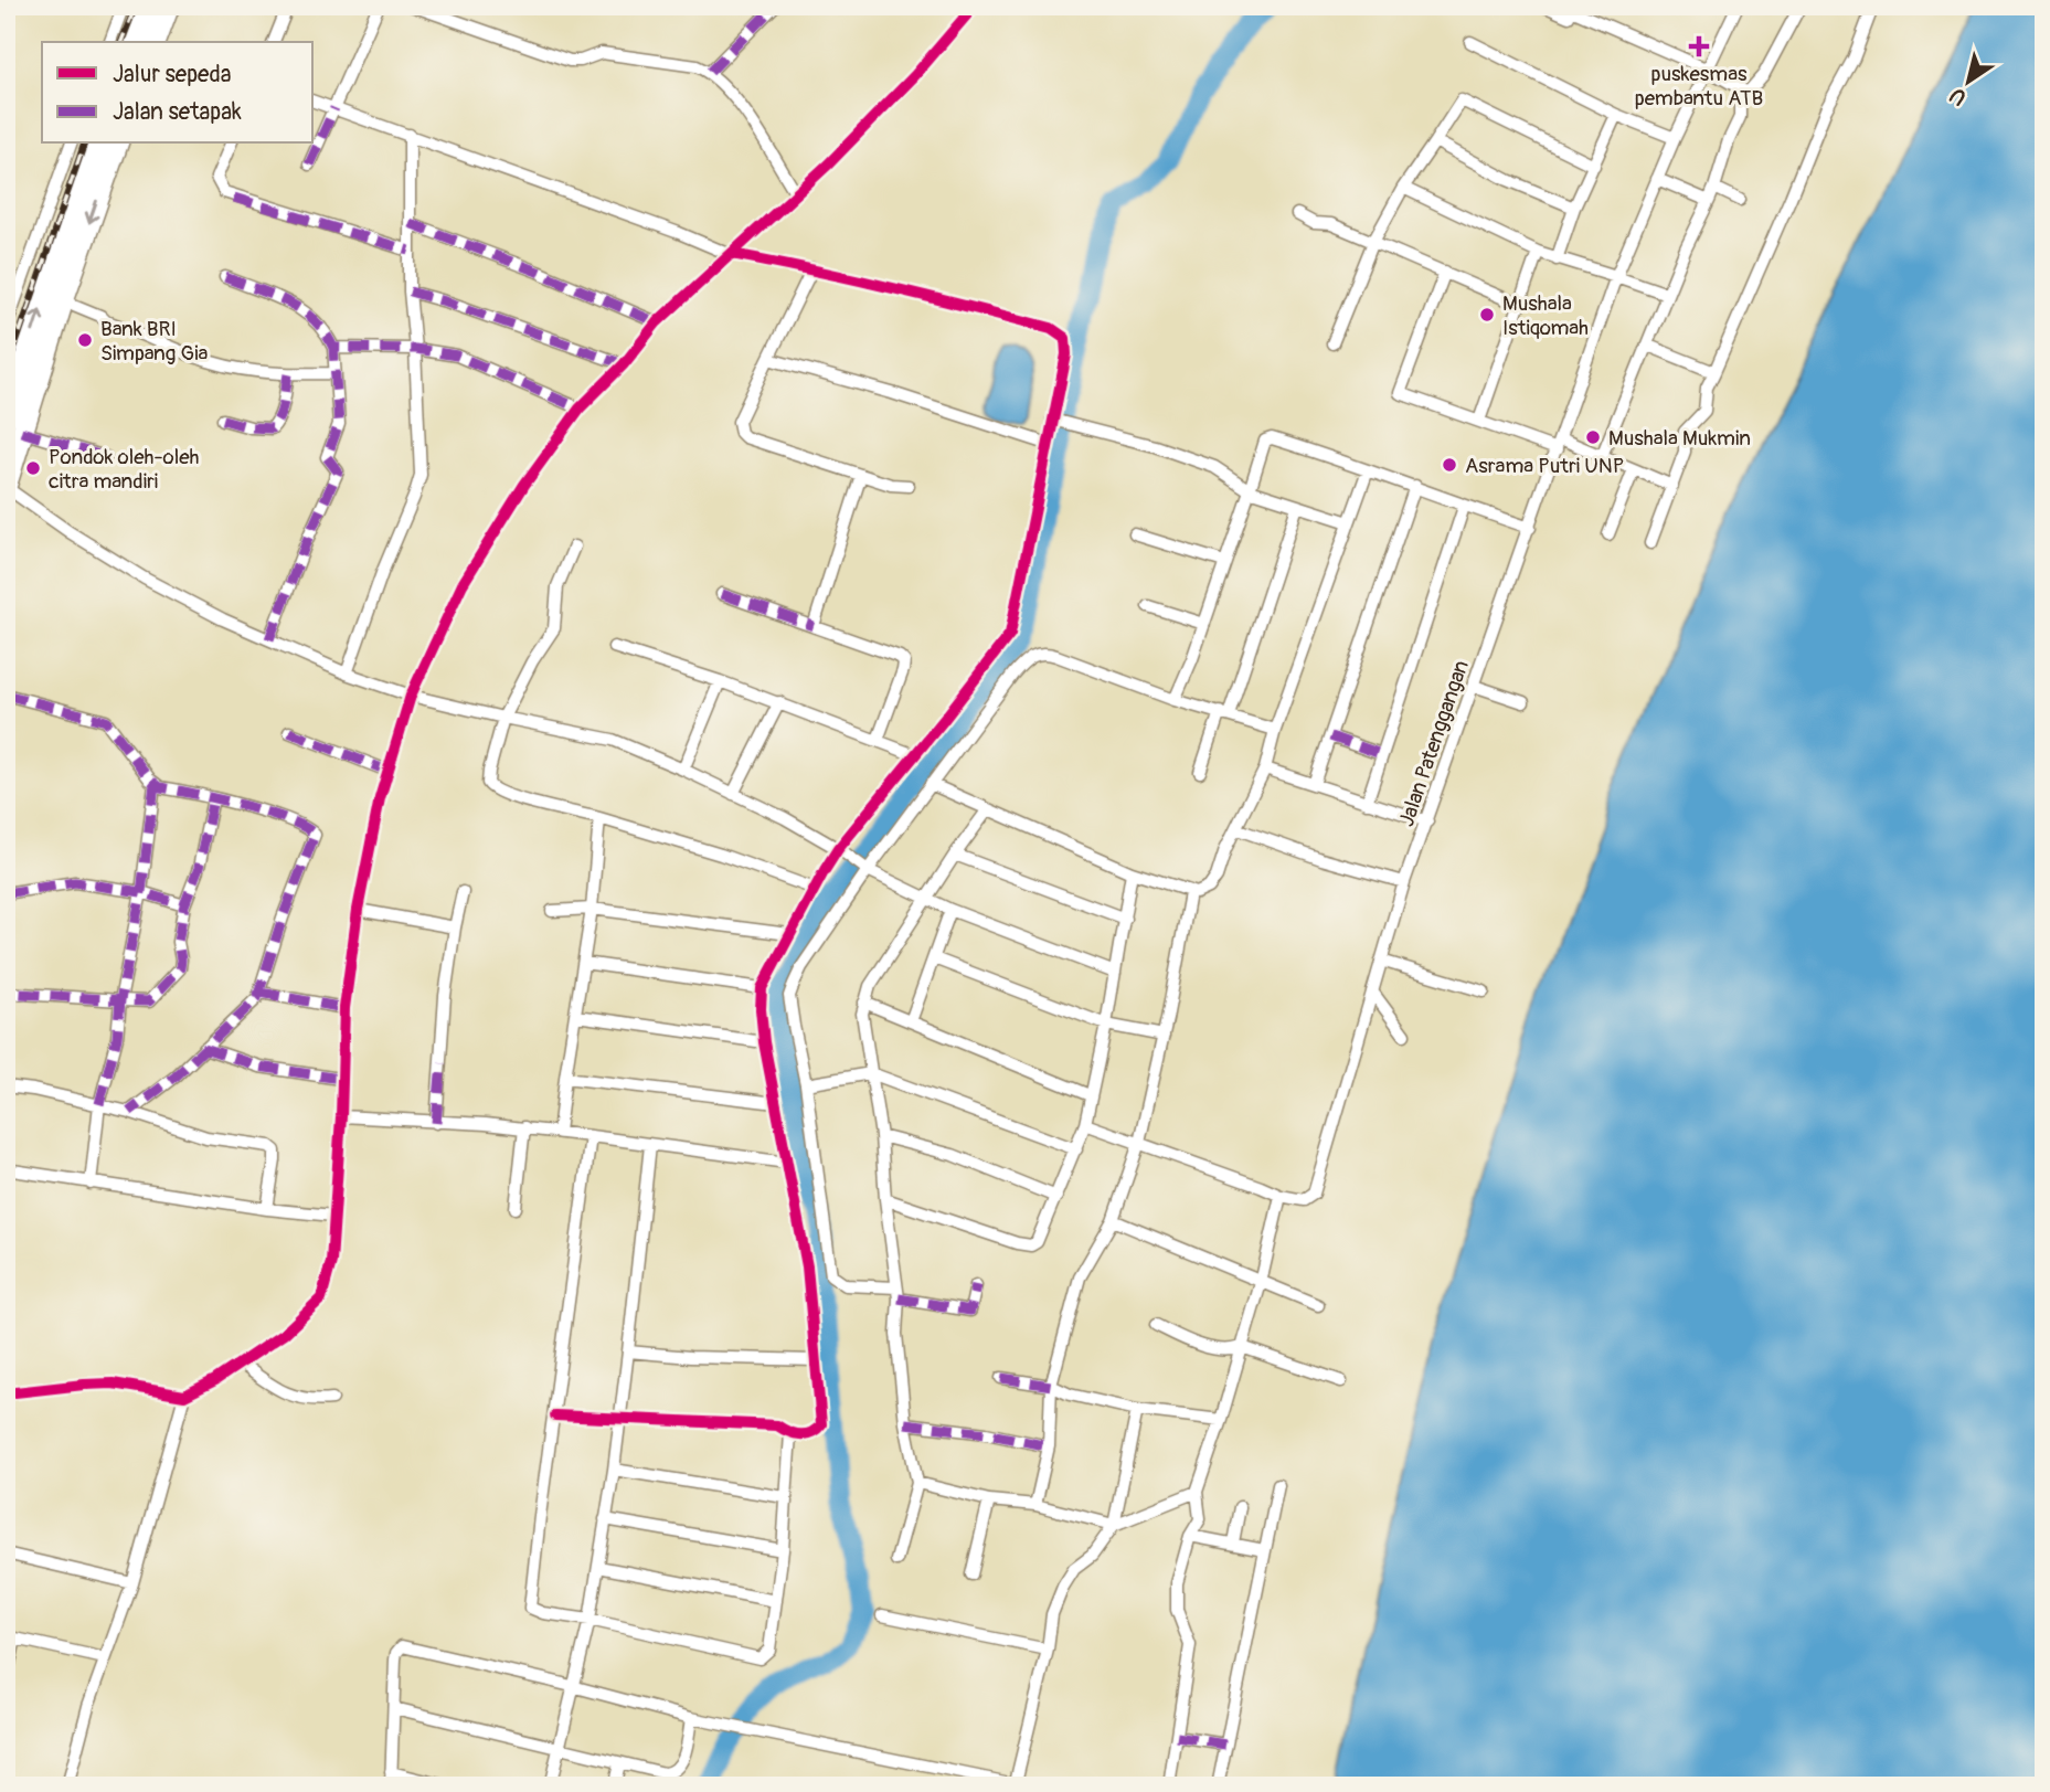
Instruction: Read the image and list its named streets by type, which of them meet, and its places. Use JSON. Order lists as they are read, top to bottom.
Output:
{
  "streets": {
    "street": ["Jalan Patenggangan"]
  },
  "places": {
    "health": ["puskesmas pembantu ATB"],
    "other": [
      "Mushala Istiqomah",
      "Bank BRI Simpang Gia",
      "Mushala Mukmin",
      "Asrama Putri UNP",
      "Pondok oleh-oleh citra mandiri"
    ]
  },
  "legend": ["Jalur sepeda", "Jalan setapak"],
  "north": "bottom left"
}
